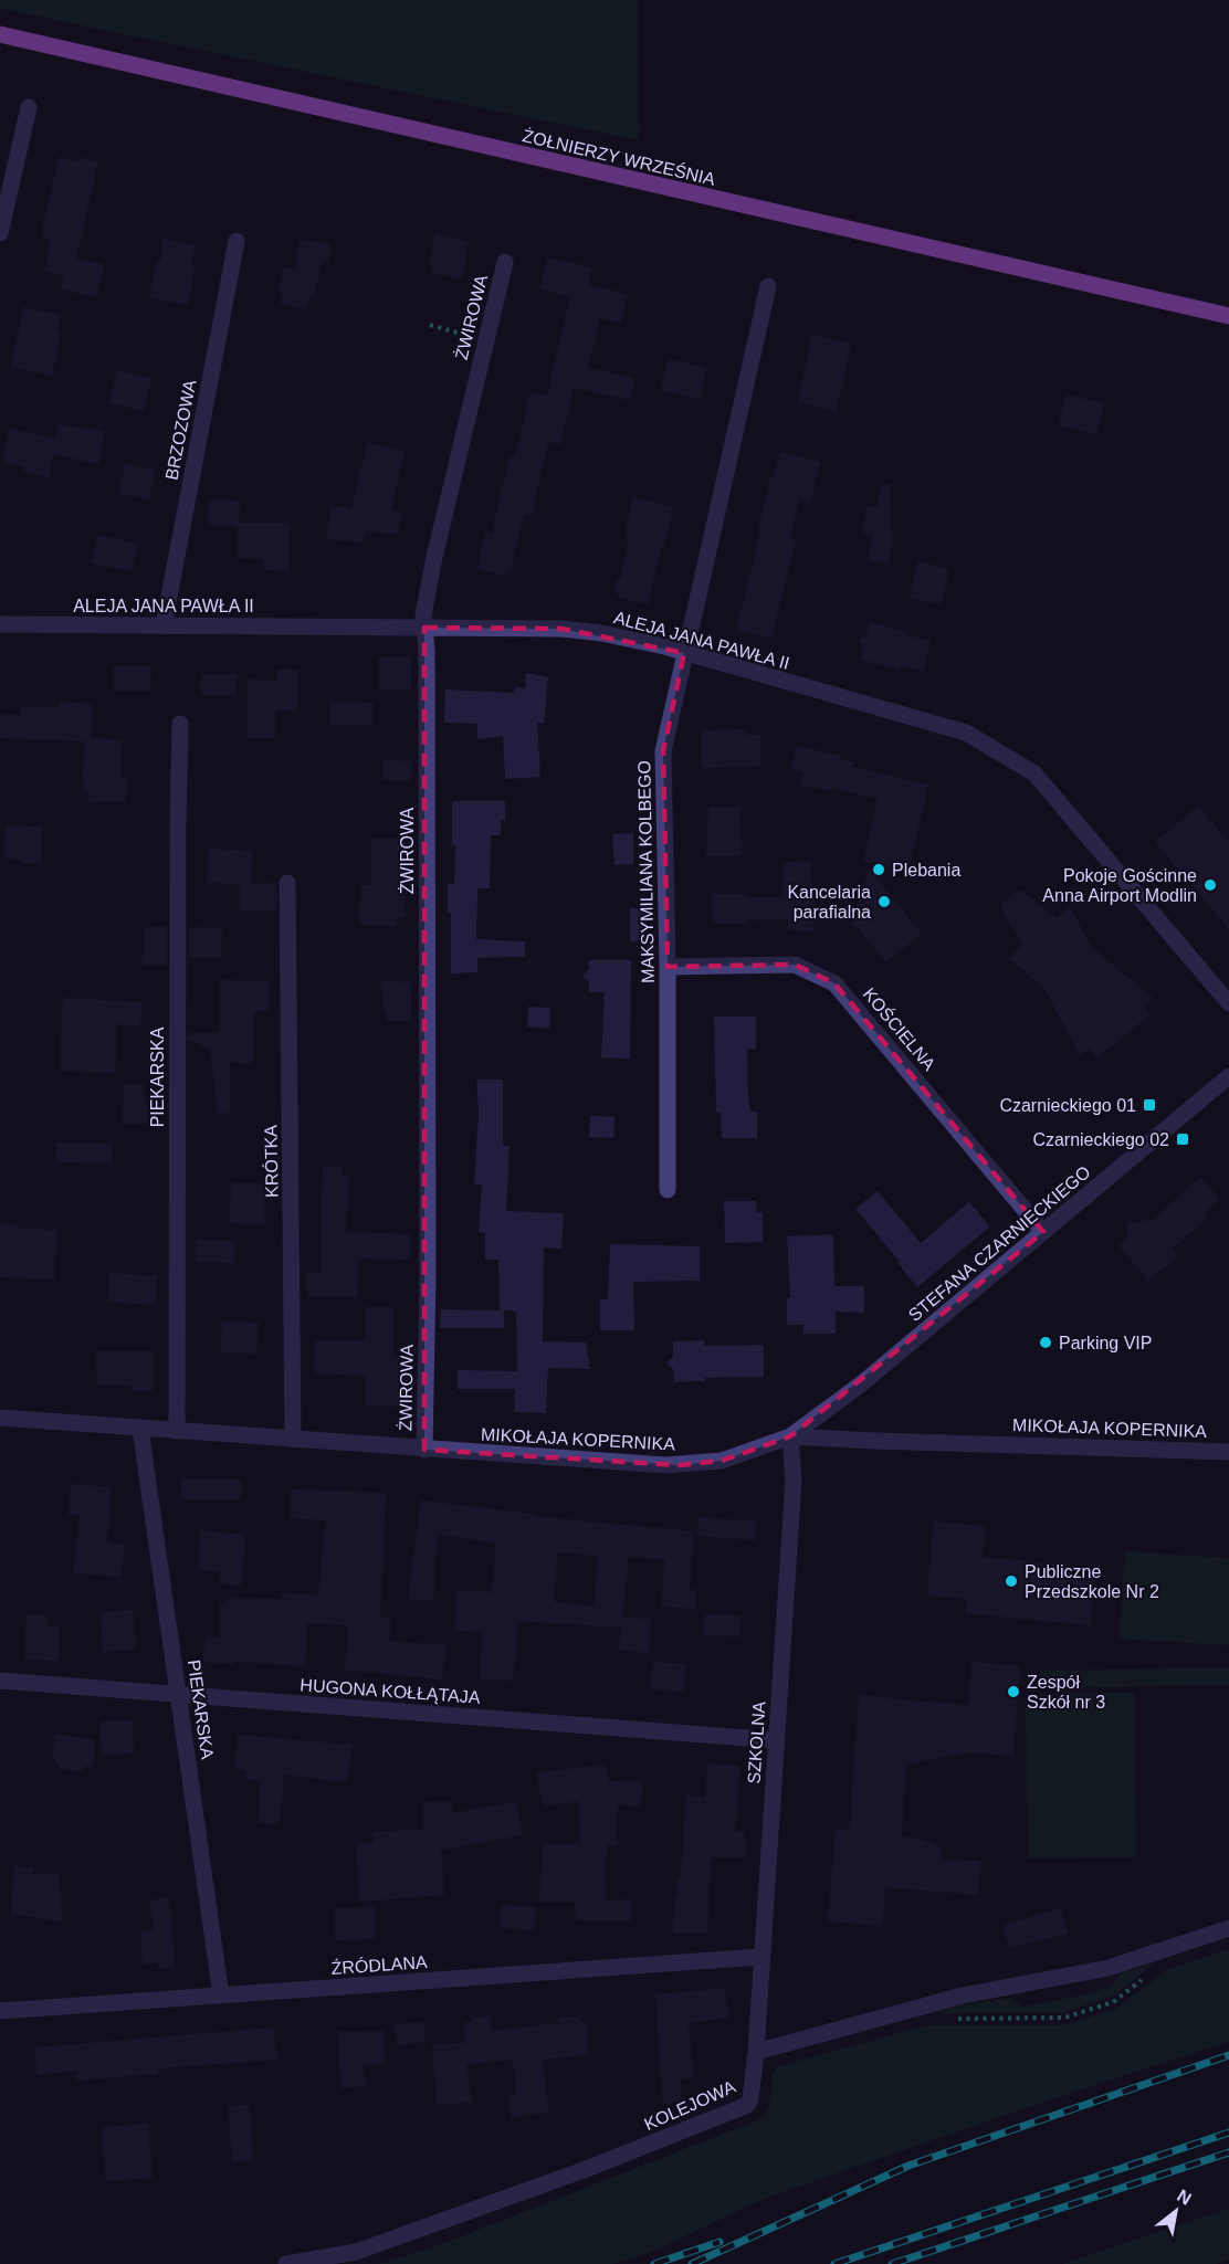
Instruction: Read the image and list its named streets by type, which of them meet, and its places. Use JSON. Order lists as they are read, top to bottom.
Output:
{
  "streets": {
    "main road": ["ŻOŁNIERZY WRZEŚNIA"],
    "street": [
      "ŻWIROWA",
      "BRZOZOWA",
      "ALEJA JANA PAWŁA II",
      "MAKSYMILIANA KOLBEGO",
      "KOŚCIELNA",
      "PIEKARSKA",
      "KRÓTKA",
      "STEFANA CZARNIECKIEGO",
      "MIKOŁAJA KOPERNIKA",
      "HUGONA KOŁŁĄTAJA",
      "SZKOLNA",
      "ŹRÓDLANA",
      "KOLEJOWA"
    ]
  },
  "crossings": [
    ["ŻWIROWA", "ALEJA JANA PAWŁA II"],
    ["ŻWIROWA", "MIKOŁAJA KOPERNIKA"],
    ["BRZOZOWA", "ALEJA JANA PAWŁA II"],
    ["ALEJA JANA PAWŁA II", "MAKSYMILIANA KOLBEGO"],
    ["MAKSYMILIANA KOLBEGO", "KOŚCIELNA"],
    ["KOŚCIELNA", "STEFANA CZARNIECKIEGO"],
    ["PIEKARSKA", "MIKOŁAJA KOPERNIKA"],
    ["PIEKARSKA", "HUGONA KOŁŁĄTAJA"],
    ["PIEKARSKA", "ŹRÓDLANA"],
    ["KRÓTKA", "MIKOŁAJA KOPERNIKA"],
    ["STEFANA CZARNIECKIEGO", "MIKOŁAJA KOPERNIKA"],
    ["STEFANA CZARNIECKIEGO", "SZKOLNA"],
    ["MIKOŁAJA KOPERNIKA", "SZKOLNA"],
    ["HUGONA KOŁŁĄTAJA", "SZKOLNA"],
    ["SZKOLNA", "ŹRÓDLANA"],
    ["SZKOLNA", "KOLEJOWA"]
  ],
  "places": {
    "other": [
      "Plebania",
      "Pokoje Gościnne Anna Airport Modlin",
      "Kancelaria parafialna",
      "Parking VIP",
      "Publiczne Przedszkole Nr 2",
      "Zespół Szkół nr 3"
    ],
    "transit": ["Czarnieckiego 01", "Czarnieckiego 02"]
  },
  "north": "top right"
}
